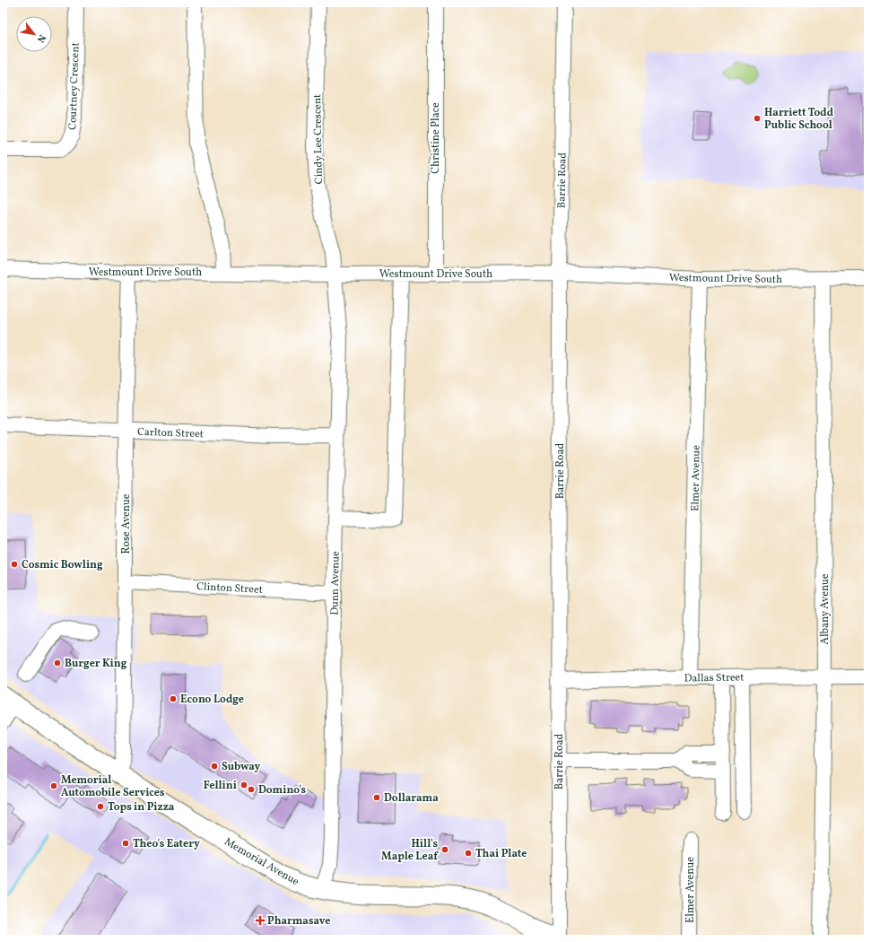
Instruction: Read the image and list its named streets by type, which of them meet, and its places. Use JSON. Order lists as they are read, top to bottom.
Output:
{
  "streets": {
    "main road": ["Memorial Avenue"],
    "street": [
      "Courtney Crescent",
      "Christine Place",
      "Cindy Lee Crescent",
      "Barrie Road",
      "Westmount Drive South",
      "Carlton Street",
      "Elmer Avenue",
      "Rose Avenue",
      "Dunn Avenue",
      "Clinton Street",
      "Albany Avenue",
      "Dallas Street"
    ]
  },
  "crossings": [
    ["Christine Place", "Westmount Drive South"],
    ["Cindy Lee Crescent", "Westmount Drive South"],
    ["Cindy Lee Crescent", "Dunn Avenue"],
    ["Barrie Road", "Westmount Drive South"],
    ["Barrie Road", "Dallas Street"],
    ["Westmount Drive South", "Elmer Avenue"],
    ["Westmount Drive South", "Rose Avenue"],
    ["Westmount Drive South", "Dunn Avenue"],
    ["Westmount Drive South", "Albany Avenue"],
    ["Carlton Street", "Rose Avenue"],
    ["Carlton Street", "Dunn Avenue"],
    ["Elmer Avenue", "Dallas Street"],
    ["Rose Avenue", "Clinton Street"],
    ["Rose Avenue", "Memorial Avenue"],
    ["Dunn Avenue", "Clinton Street"],
    ["Dunn Avenue", "Memorial Avenue"],
    ["Albany Avenue", "Dallas Street"]
  ],
  "places": {
    "other": [
      "Harriett Todd Public School",
      "Cosmic Bowling",
      "Burger King",
      "Econo Lodge",
      "Subway",
      "Fellini",
      "Memorial Automobile Services",
      "Domino's",
      "Dollarama",
      "Tops in Pizza",
      "Theo's Eatery",
      "Hill's Maple Leaf",
      "Thai Plate"
    ],
    "health": ["Pharmasave"]
  },
  "north": "bottom right"
}
